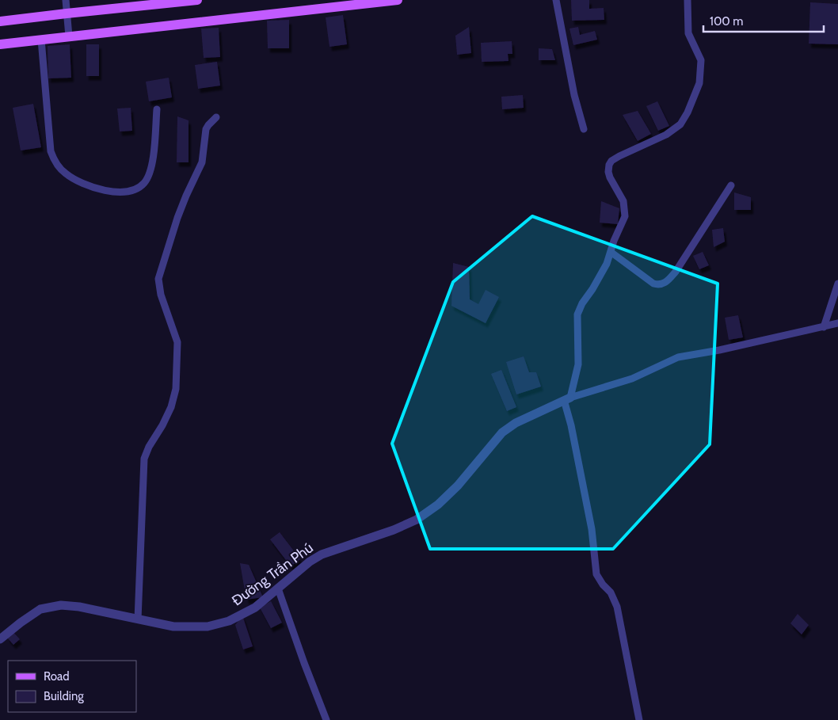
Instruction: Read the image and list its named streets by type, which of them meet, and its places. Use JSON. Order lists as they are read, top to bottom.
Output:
{
  "streets": {
    "street": ["Đường Trần Phú"]
  },
  "legend": ["Road", "Building"],
  "scale_bar": "100 m"
}
